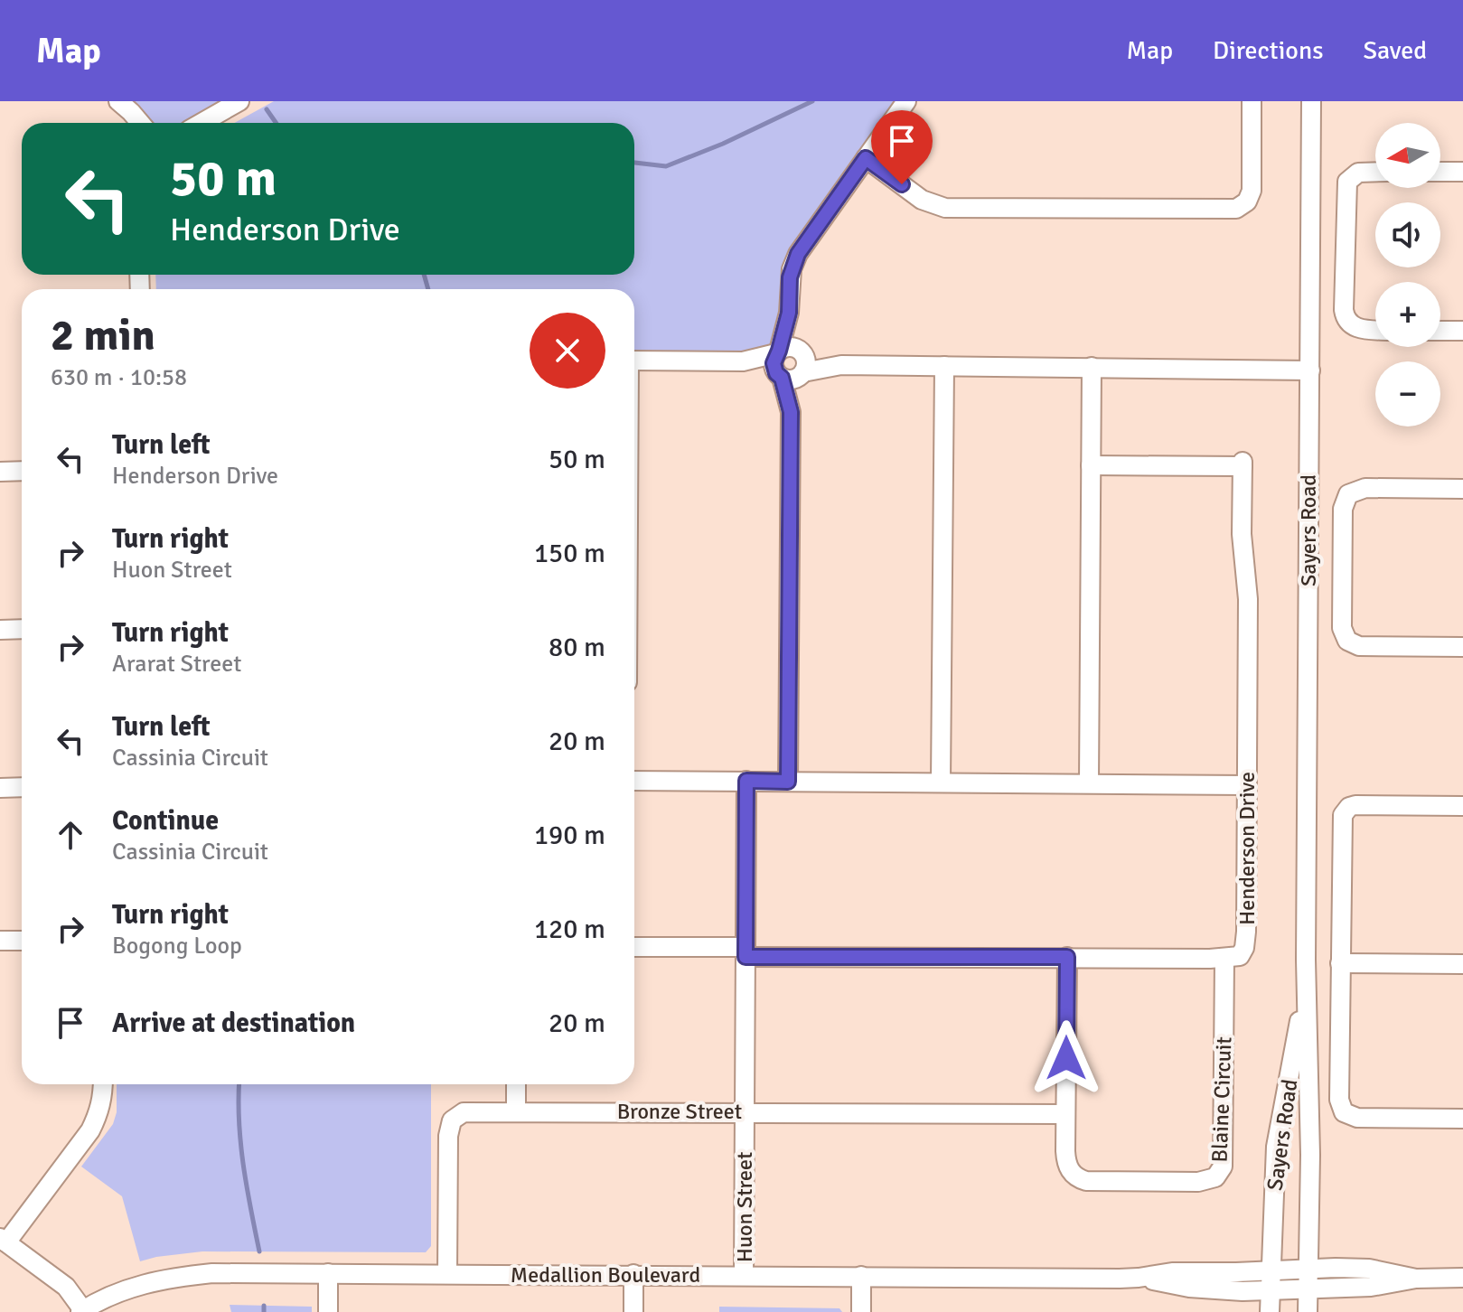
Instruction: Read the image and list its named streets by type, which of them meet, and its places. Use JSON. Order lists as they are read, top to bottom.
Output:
{
  "streets": {
    "street": [
      "Sayers Road",
      "Henderson Drive",
      "Blaine Circuit",
      "Bronze Street",
      "Huon Street",
      "Medallion Boulevard"
    ]
  },
  "crossings": [
    ["Sayers Road", "Medallion Boulevard"],
    ["Henderson Drive", "Blaine Circuit"],
    ["Blaine Circuit", "Bronze Street"],
    ["Bronze Street", "Huon Street"],
    ["Bronze Street", "Medallion Boulevard"],
    ["Huon Street", "Medallion Boulevard"]
  ],
  "north": "left",
  "page": {
    "header": "Map",
    "nav": ["Map", "Directions", "Saved"],
    "map_buttons": ["+", "−"],
    "turn": ["50 m", "Henderson Drive"],
    "heading": ["2 min", "630 m · 10:58"],
    "list": [
      {
        "name": "Turn left",
        "note": "Henderson Drive",
        "value": "50 m"
      },
      {
        "name": "Turn right",
        "note": "Huon Street",
        "value": "150 m"
      },
      {
        "name": "Turn right",
        "note": "Ararat Street",
        "value": "80 m"
      },
      {
        "name": "Turn left",
        "note": "Cassinia Circuit",
        "value": "20 m"
      },
      {
        "name": "Continue",
        "note": "Cassinia Circuit",
        "value": "190 m"
      },
      {
        "name": "Turn right",
        "note": "Bogong Loop",
        "value": "120 m"
      },
      {
        "name": "Arrive at destination",
        "value": "20 m"
      }
    ]
  }
}
